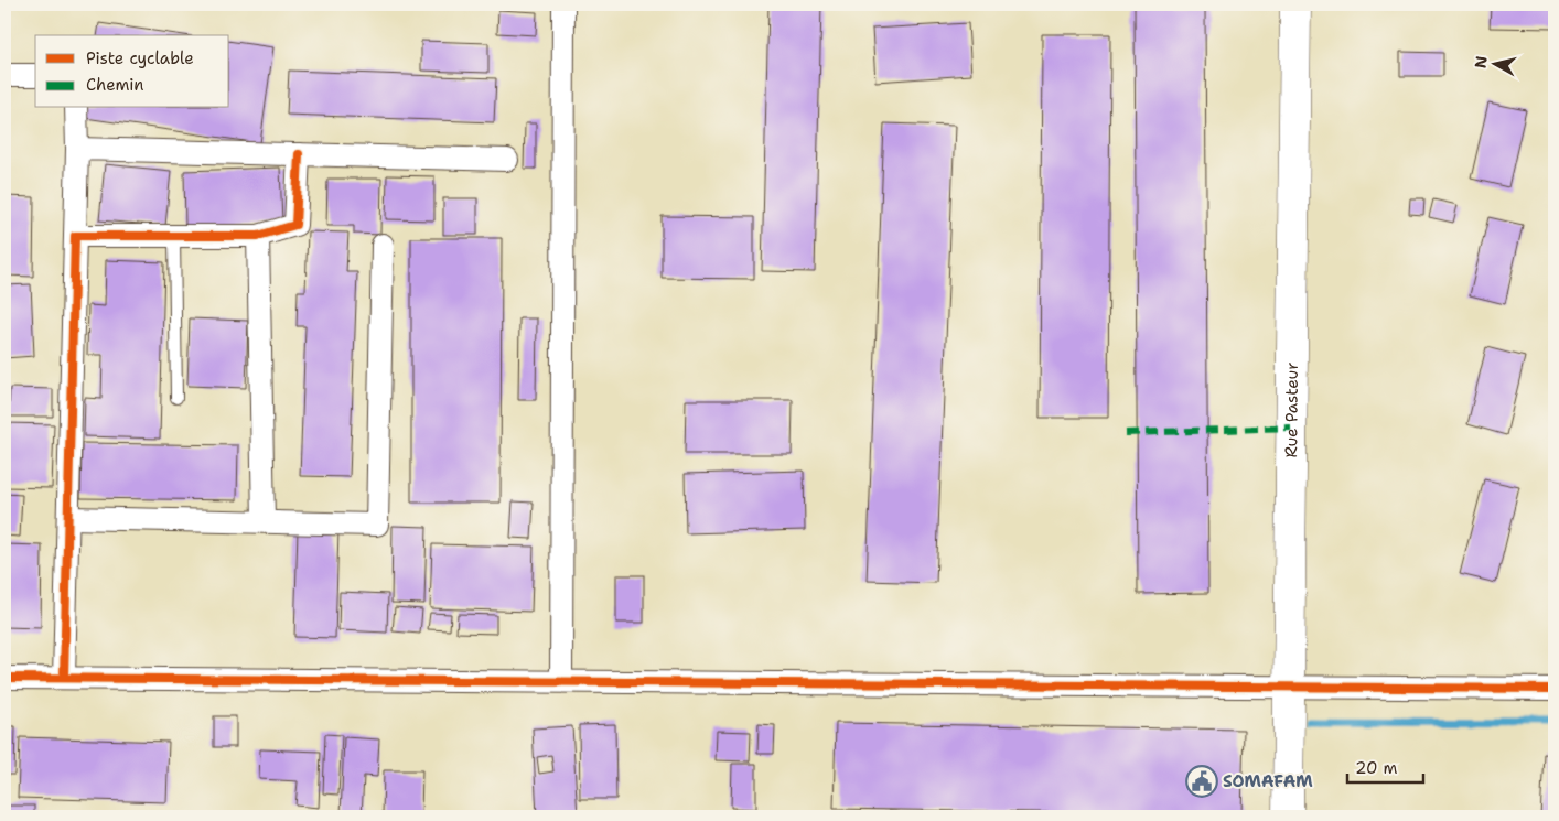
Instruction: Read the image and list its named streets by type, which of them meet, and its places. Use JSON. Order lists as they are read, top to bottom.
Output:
{
  "streets": {
    "main road": ["Rue Pasteur"]
  },
  "places": {
    "public building": ["SOMAFAM"]
  },
  "legend": ["Piste cyclable", "Chemin"],
  "scale_bar": "20 m",
  "north": "left"
}
